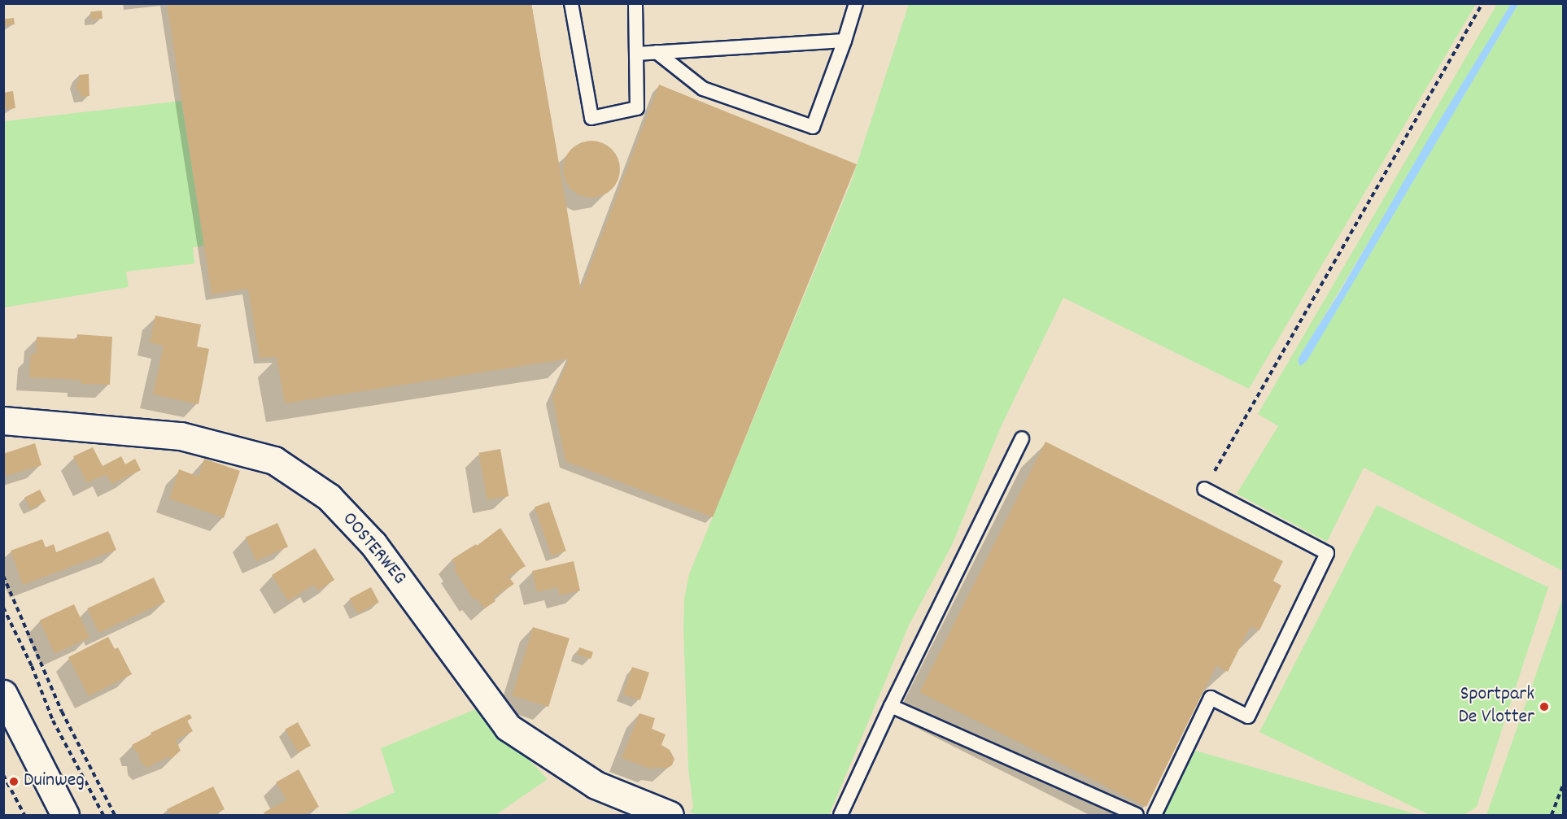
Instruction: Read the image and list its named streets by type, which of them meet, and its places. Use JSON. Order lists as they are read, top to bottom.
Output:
{
  "streets": {
    "street": ["OOSTERWEG"]
  },
  "places": ["Sportpark De Vlotter", "Duinweg"]
}
